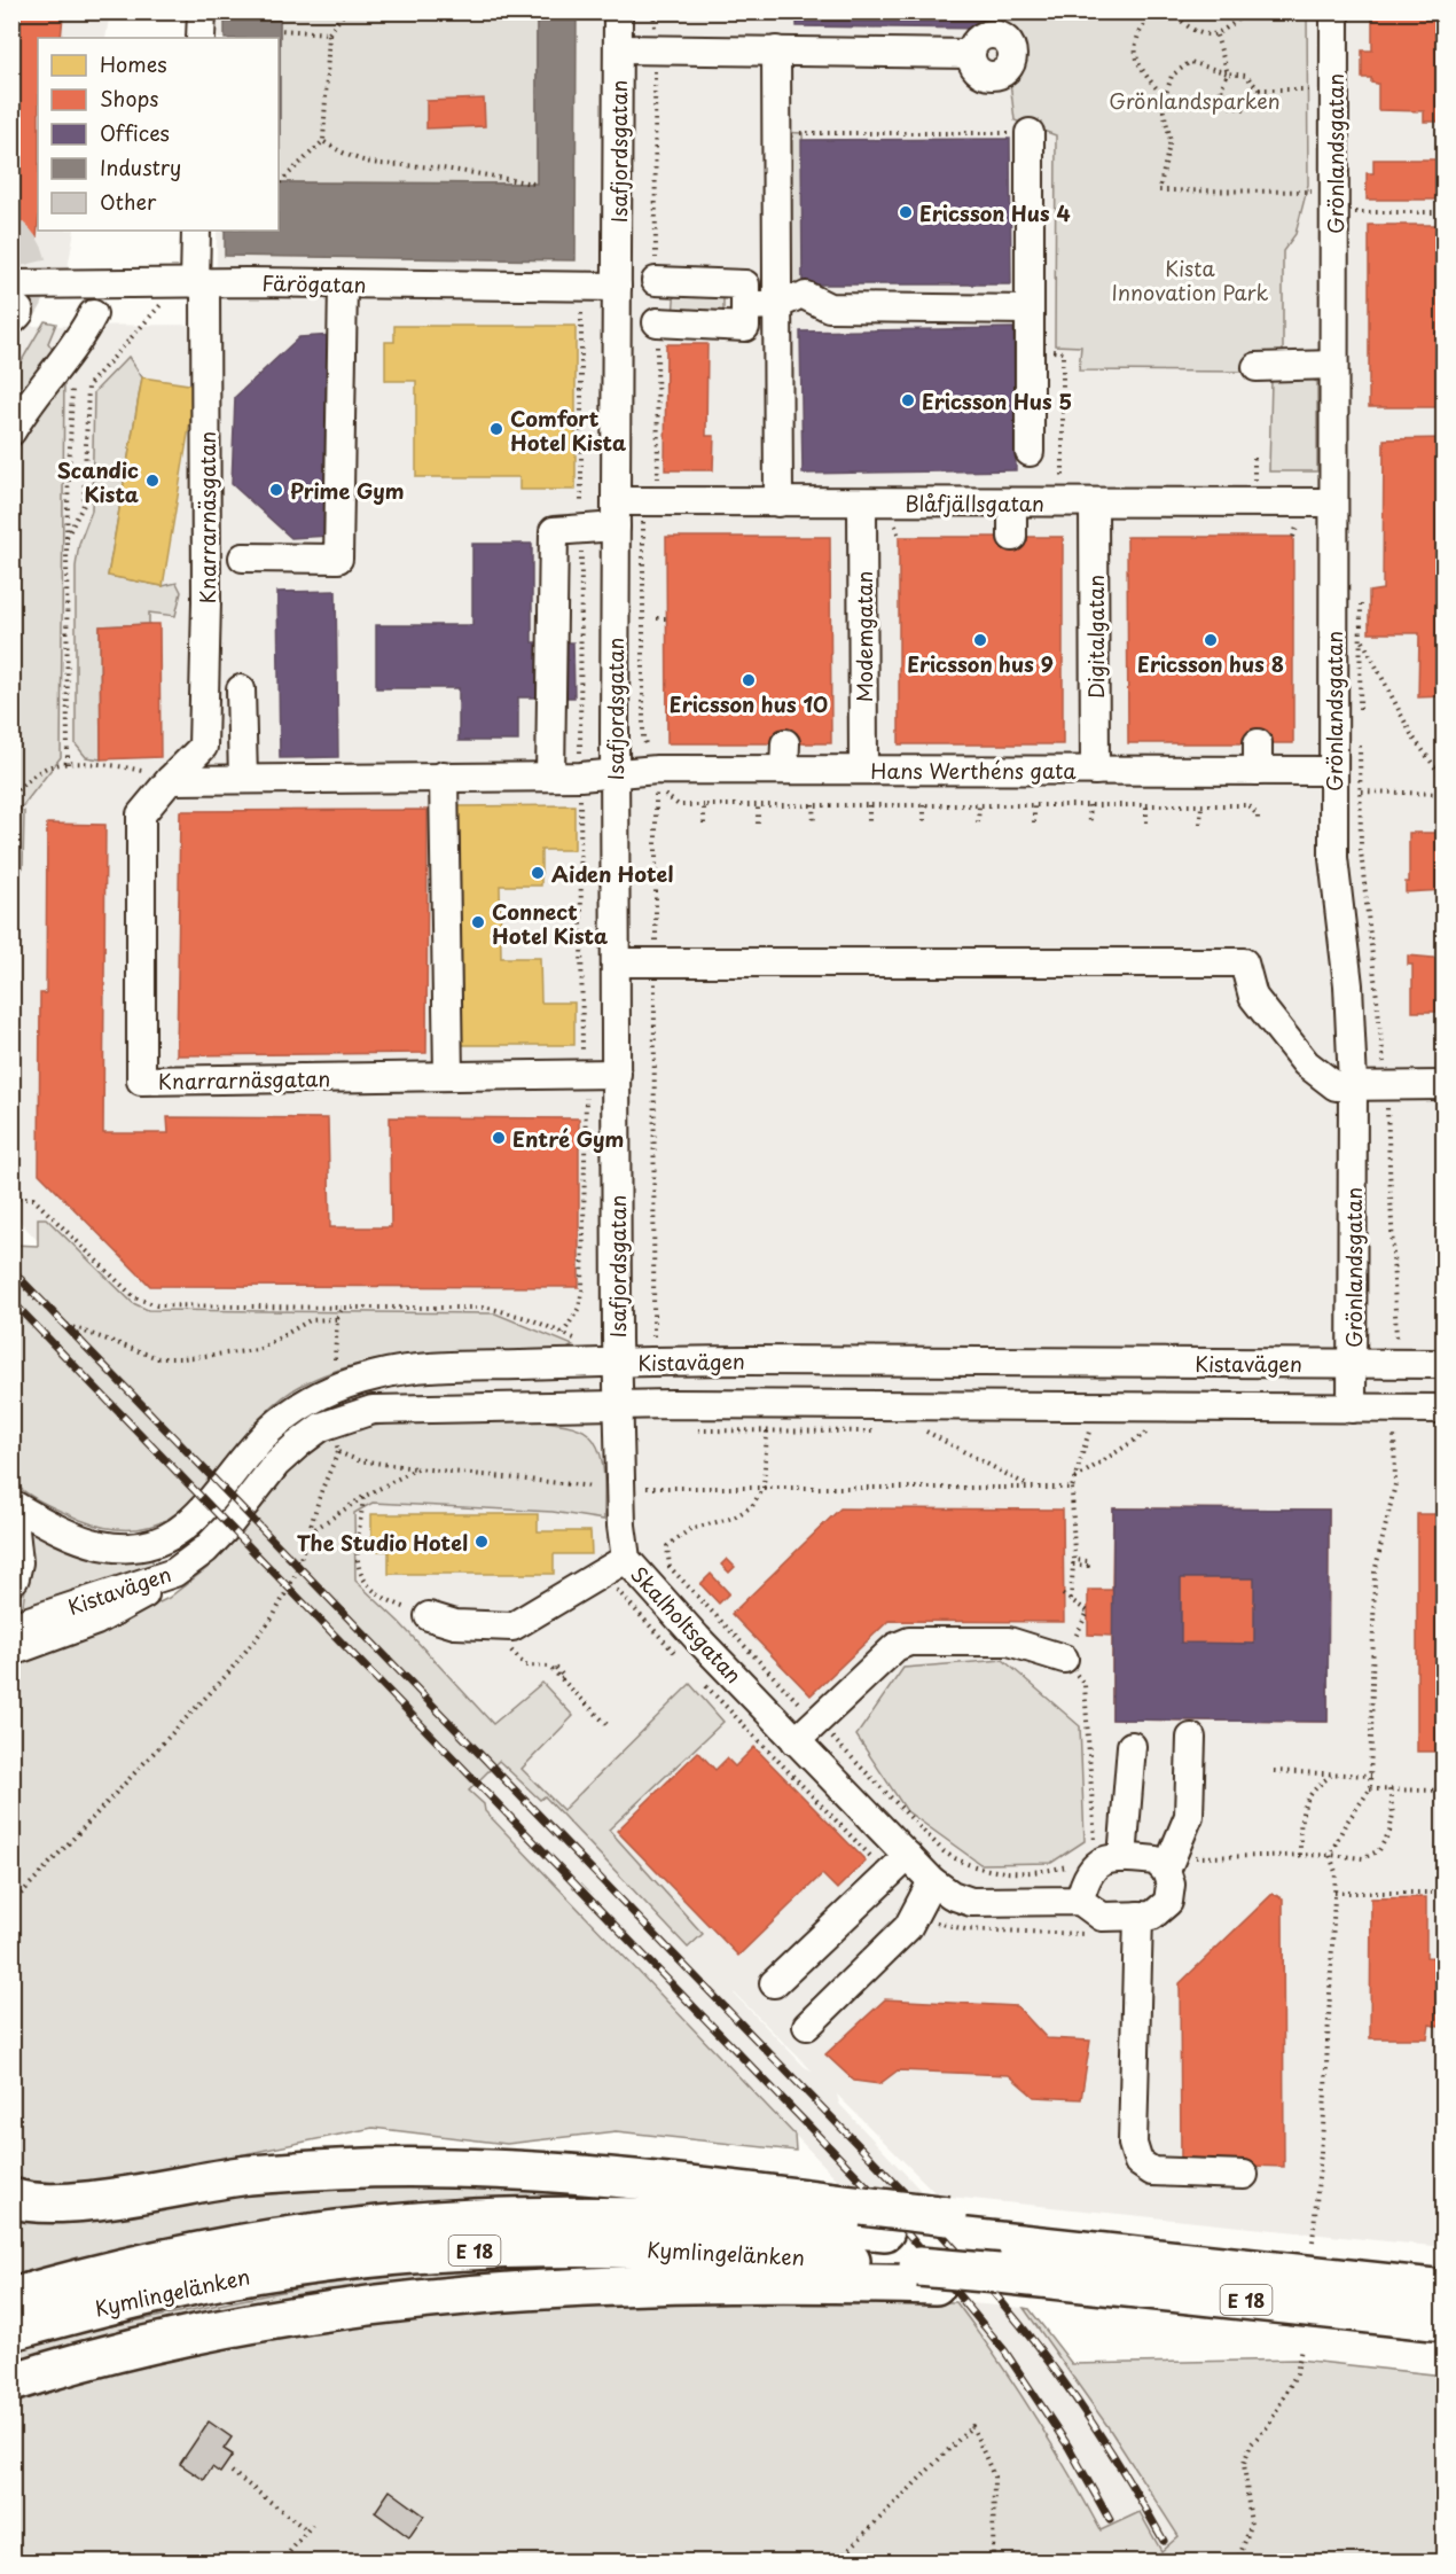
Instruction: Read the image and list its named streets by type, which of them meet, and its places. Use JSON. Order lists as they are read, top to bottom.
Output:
{
  "streets": {
    "highway": ["E 18", "Kymlingelänken"],
    "street": [
      "Isafjordsgatan",
      "Grönlandsgatan",
      "Färögatan",
      "Blåfjällsgatan",
      "Knarrarnäsgatan",
      "Modemgatan",
      "Digitalgatan",
      "Hans Werthéns gata",
      "Kistavägen",
      "Skalholtsgatan"
    ]
  },
  "crossings": [
    ["Isafjordsgatan", "Färögatan"],
    ["Isafjordsgatan", "Blåfjällsgatan"],
    ["Isafjordsgatan", "Knarrarnäsgatan"],
    ["Isafjordsgatan", "Hans Werthéns gata"],
    ["Isafjordsgatan", "Kistavägen"],
    ["Isafjordsgatan", "Skalholtsgatan"],
    ["Grönlandsgatan", "Blåfjällsgatan"],
    ["Grönlandsgatan", "Hans Werthéns gata"],
    ["Grönlandsgatan", "Kistavägen"],
    ["Färögatan", "Knarrarnäsgatan"],
    ["Blåfjällsgatan", "Modemgatan"],
    ["Blåfjällsgatan", "Digitalgatan"],
    ["Modemgatan", "Hans Werthéns gata"],
    ["Digitalgatan", "Hans Werthéns gata"],
    ["Kistavägen", "Skalholtsgatan"]
  ],
  "parks": ["Grönlandsparken", "Kista Innovation Park"],
  "places": [
    "Ericsson Hus 4",
    "Ericsson Hus 5",
    "Comfort Hotel Kista",
    "Scandic Kista",
    "Prime Gym",
    "Ericsson hus 9",
    "Ericsson hus 8",
    "Ericsson hus 10",
    "Aiden Hotel",
    "Connect Hotel Kista",
    "Entré Gym",
    "The Studio Hotel"
  ],
  "legend": [
    "Homes",
    "Shops",
    "Offices",
    "Industry",
    "Other"
  ]
}
